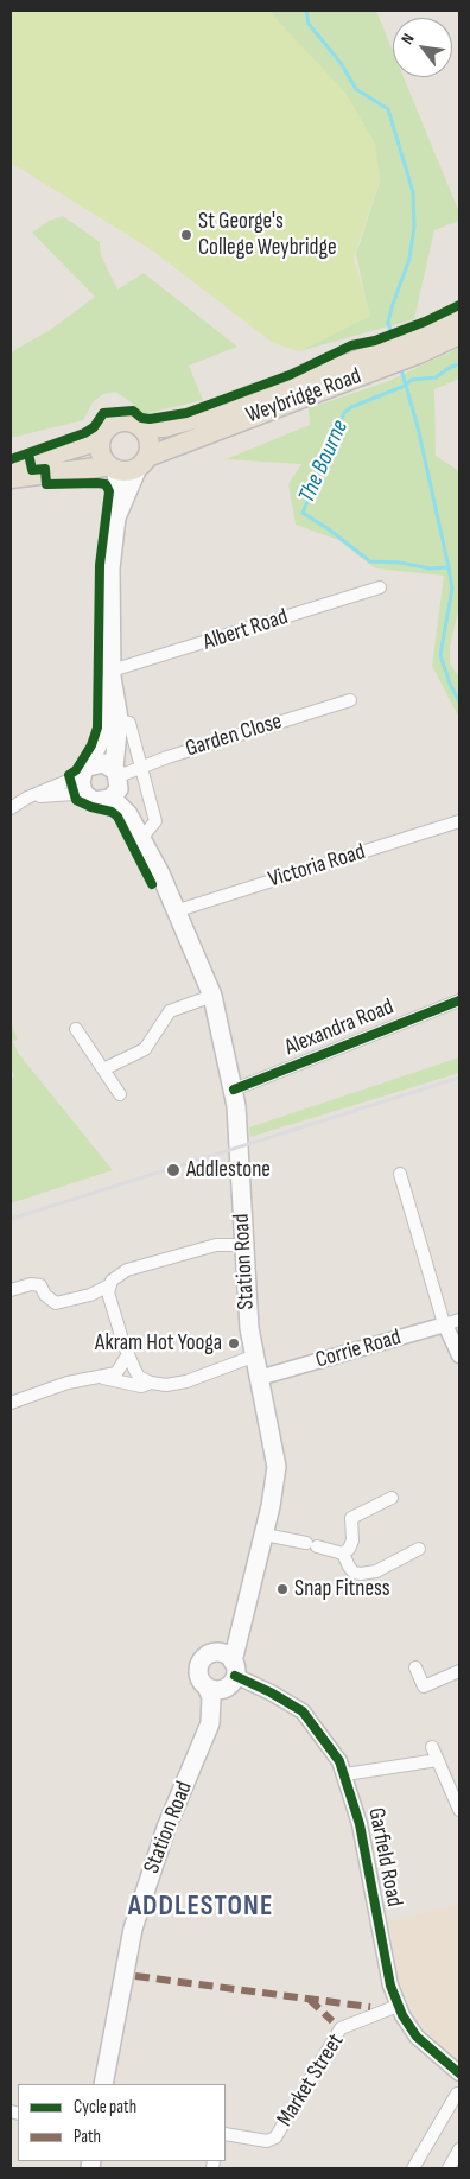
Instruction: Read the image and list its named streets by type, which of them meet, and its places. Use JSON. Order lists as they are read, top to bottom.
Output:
{
  "streets": {
    "main road": ["Weybridge Road", "Station Road"],
    "street": [
      "Albert Road",
      "Garden Close",
      "Victoria Road",
      "Alexandra Road",
      "Corrie Road",
      "Garfield Road",
      "Market Street"
    ]
  },
  "crossings": [
    ["Garden Close", "Station Road"],
    ["Victoria Road", "Station Road"],
    ["Alexandra Road", "Station Road"],
    ["Station Road", "Corrie Road"],
    ["Station Road", "Garfield Road"],
    ["Garfield Road", "Market Street"]
  ],
  "districts": ["ADDLESTONE"],
  "water": ["The Bourne"],
  "places": [
    "St George's College Weybridge",
    "Addlestone",
    "Akram Hot Yooga",
    "Snap Fitness"
  ],
  "legend": ["Cycle path", "Path"],
  "north": "top left"
}
